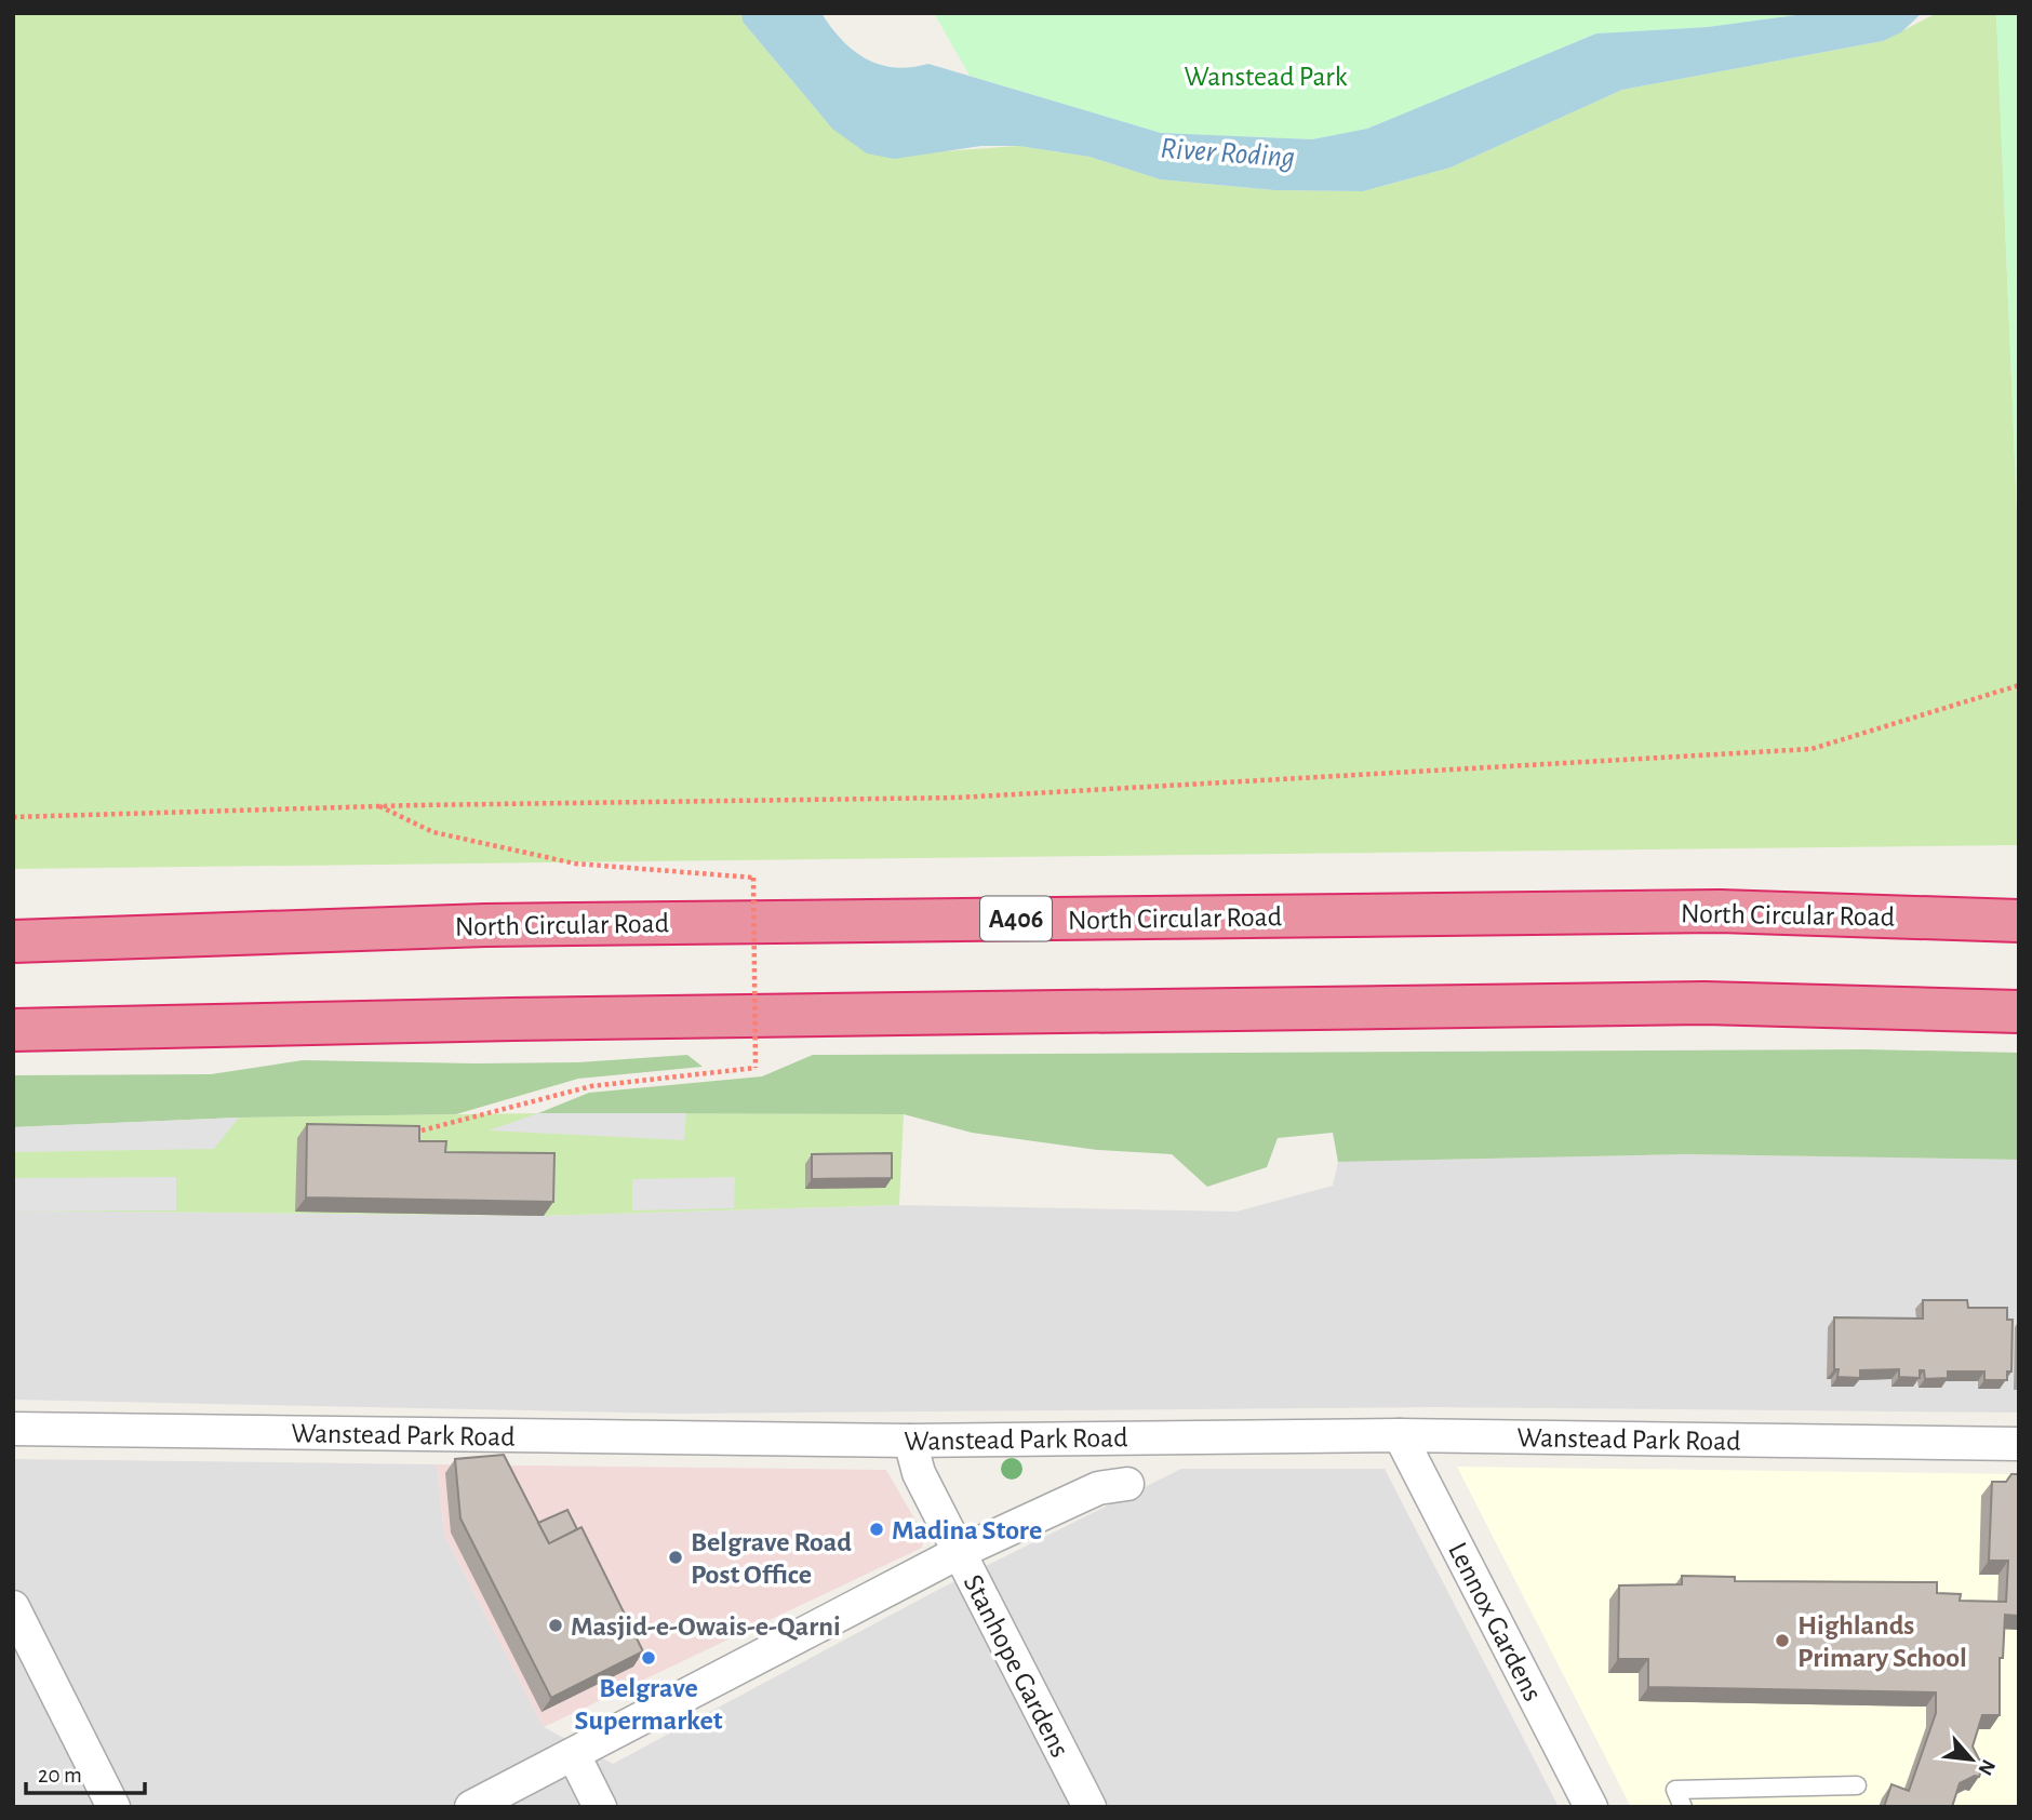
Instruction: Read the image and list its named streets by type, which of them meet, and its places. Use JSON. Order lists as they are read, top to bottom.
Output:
{
  "streets": {
    "highway": ["North Circular Road", "A406"],
    "street": ["Wanstead Park Road", "Lennox Gardens", "Stanhope Gardens"]
  },
  "crossings": [
    ["Wanstead Park Road", "Lennox Gardens"],
    ["Wanstead Park Road", "Stanhope Gardens"]
  ],
  "water": ["River Roding"],
  "parks": ["Wanstead Park"],
  "places": [
    "Madina Store",
    "Belgrave Road Post Office",
    "Masjid-e-Owais-e-Qarni",
    "Highlands Primary School",
    "Belgrave Supermarket"
  ],
  "scale_bar": "20 m",
  "north": "bottom right"
}
